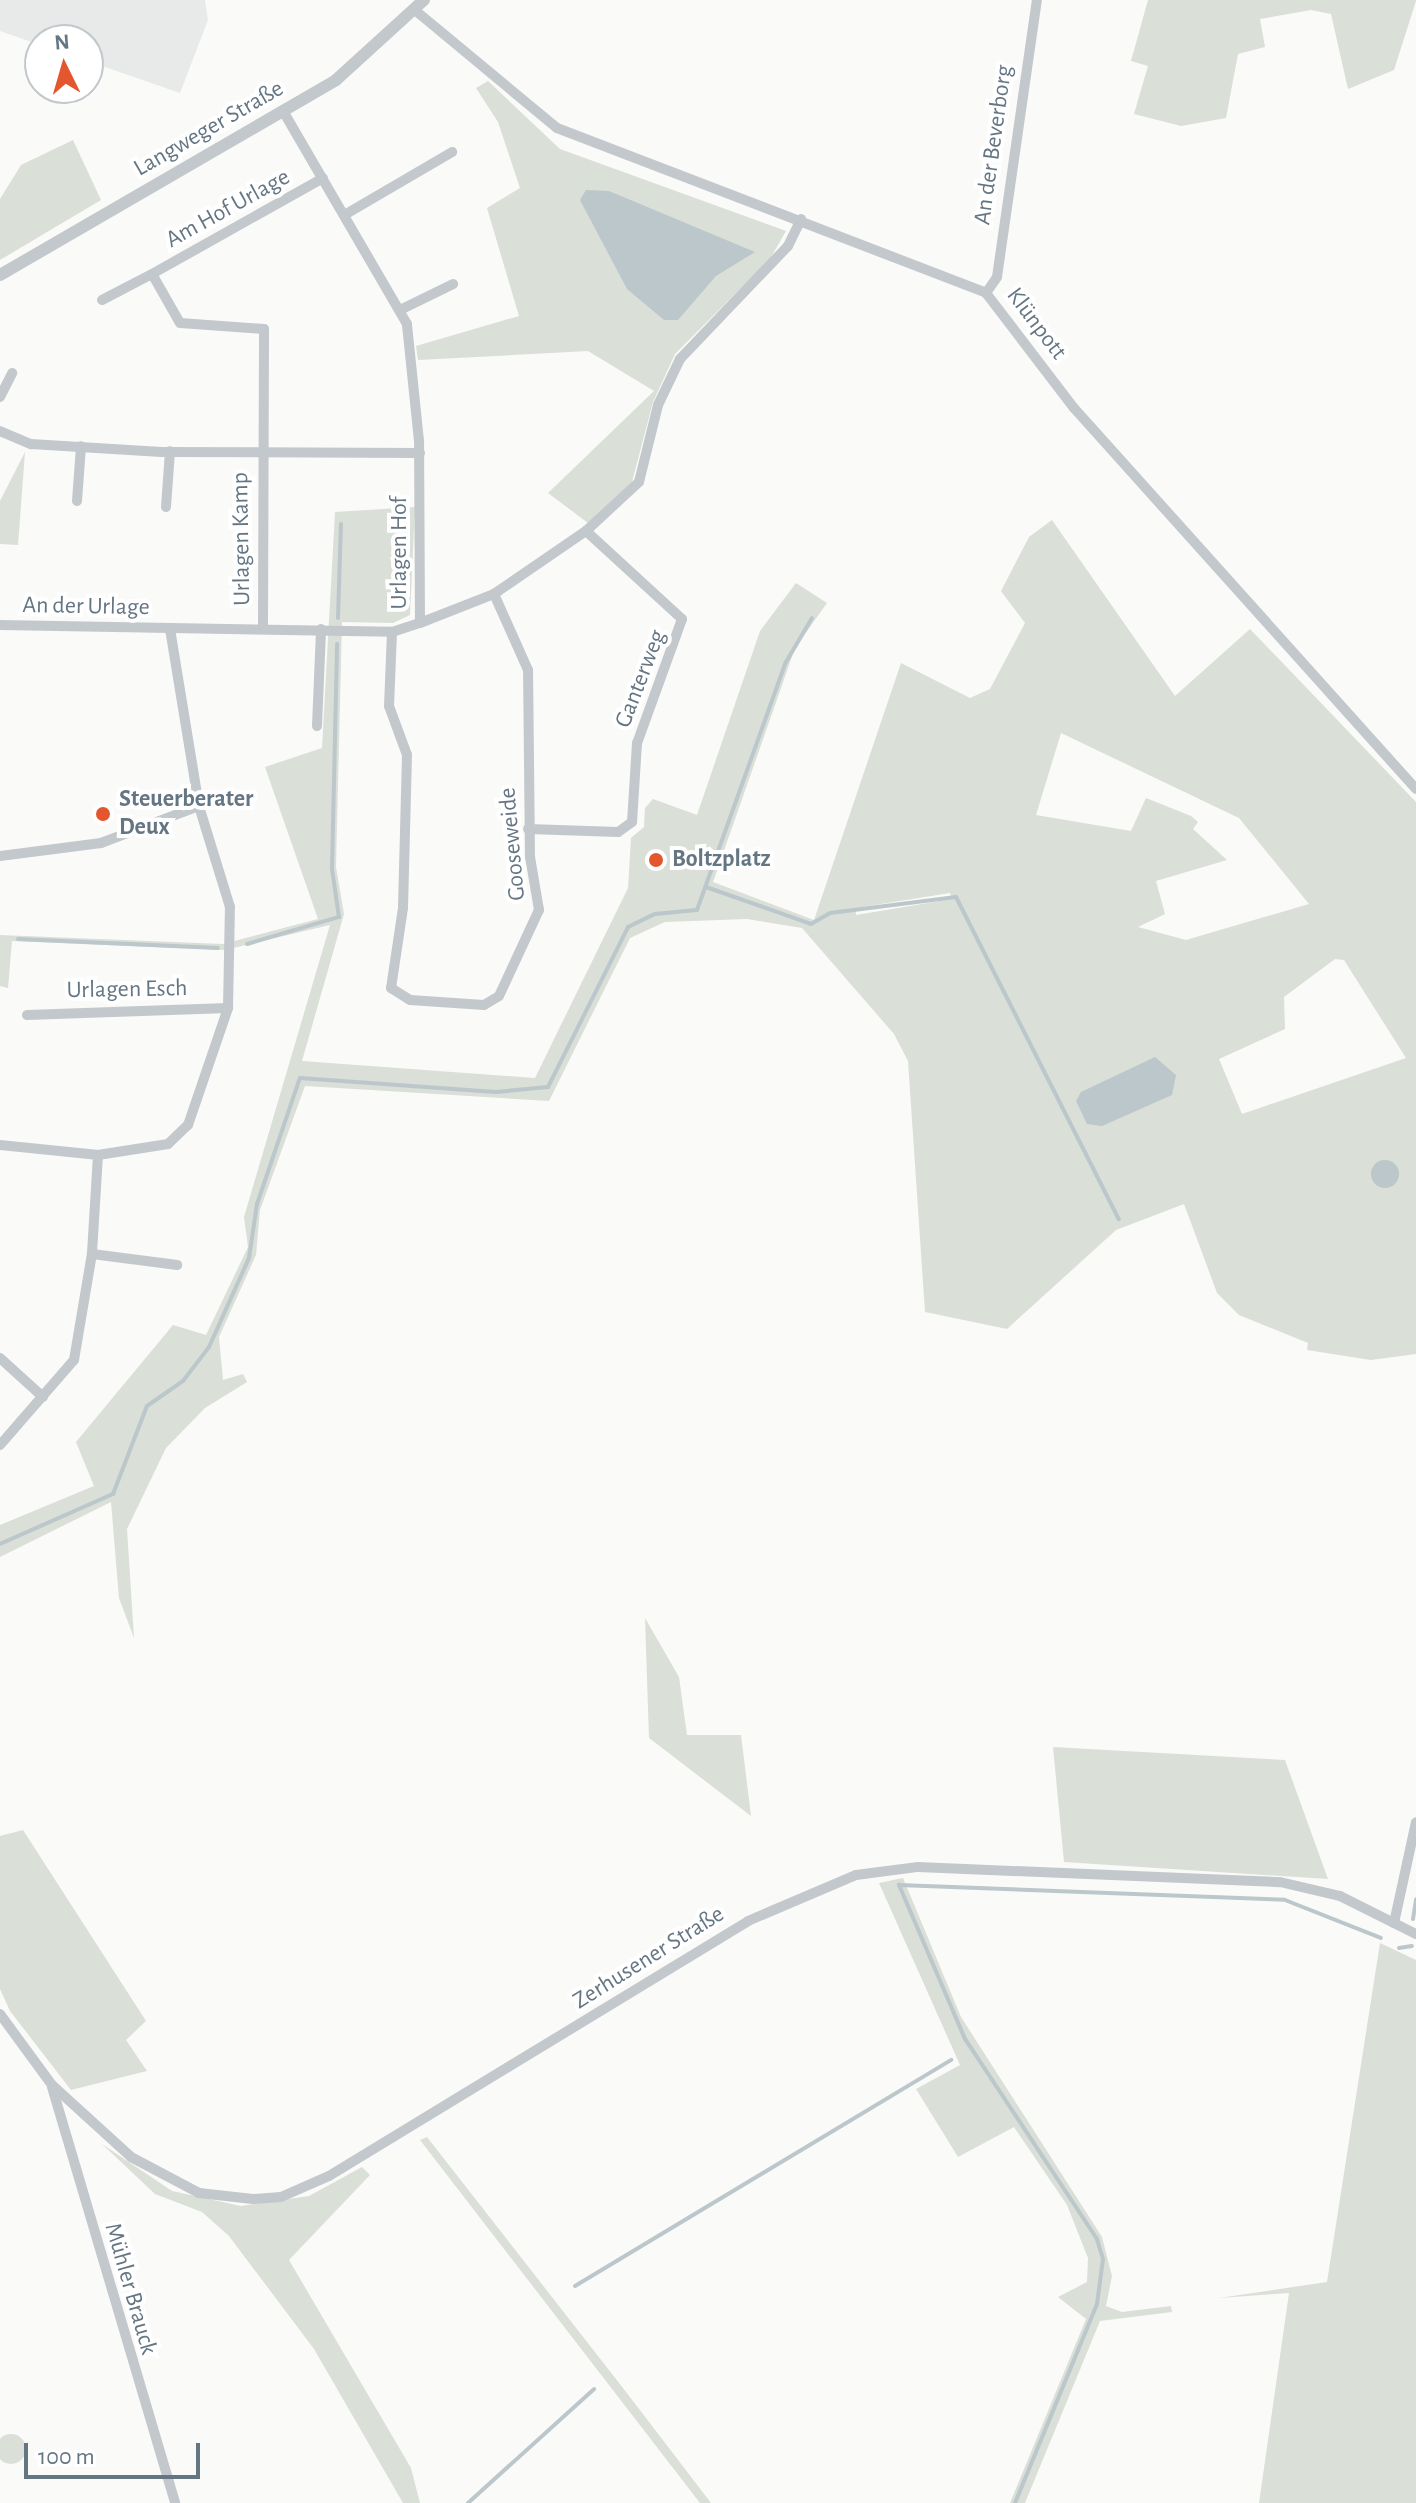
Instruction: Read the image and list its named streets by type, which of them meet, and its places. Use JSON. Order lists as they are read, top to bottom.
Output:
{
  "streets": {
    "street": [
      "Langweger Straße",
      "An der Beverborg",
      "Am Hof Urlage",
      "Klünpott",
      "Urlagen Kamp",
      "Urlagen Hof",
      "An der Urlage",
      "Ganterweg",
      "Gooseweide",
      "Urlagen Esch",
      "Zerhusener Straße",
      "Mühler Brauck"
    ]
  },
  "crossings": [
    ["Langweger Straße", "Klünpott"],
    ["Langweger Straße", "Urlagen Hof"],
    ["An der Beverborg", "Klünpott"],
    ["Am Hof Urlage", "Urlagen Kamp"],
    ["Am Hof Urlage", "Urlagen Hof"],
    ["Urlagen Kamp", "Urlagen Hof"],
    ["Urlagen Kamp", "An der Urlage"],
    ["Urlagen Hof", "An der Urlage"],
    ["Urlagen Hof", "Gooseweide"],
    ["An der Urlage", "Gooseweide"],
    ["An der Urlage", "Urlagen Esch"],
    ["Ganterweg", "Gooseweide"],
    ["Zerhusener Straße", "Mühler Brauck"]
  ],
  "places": ["Steuerberater Deux", "Boltzplatz"],
  "scale_bar": "100 m",
  "north": "top"
}
